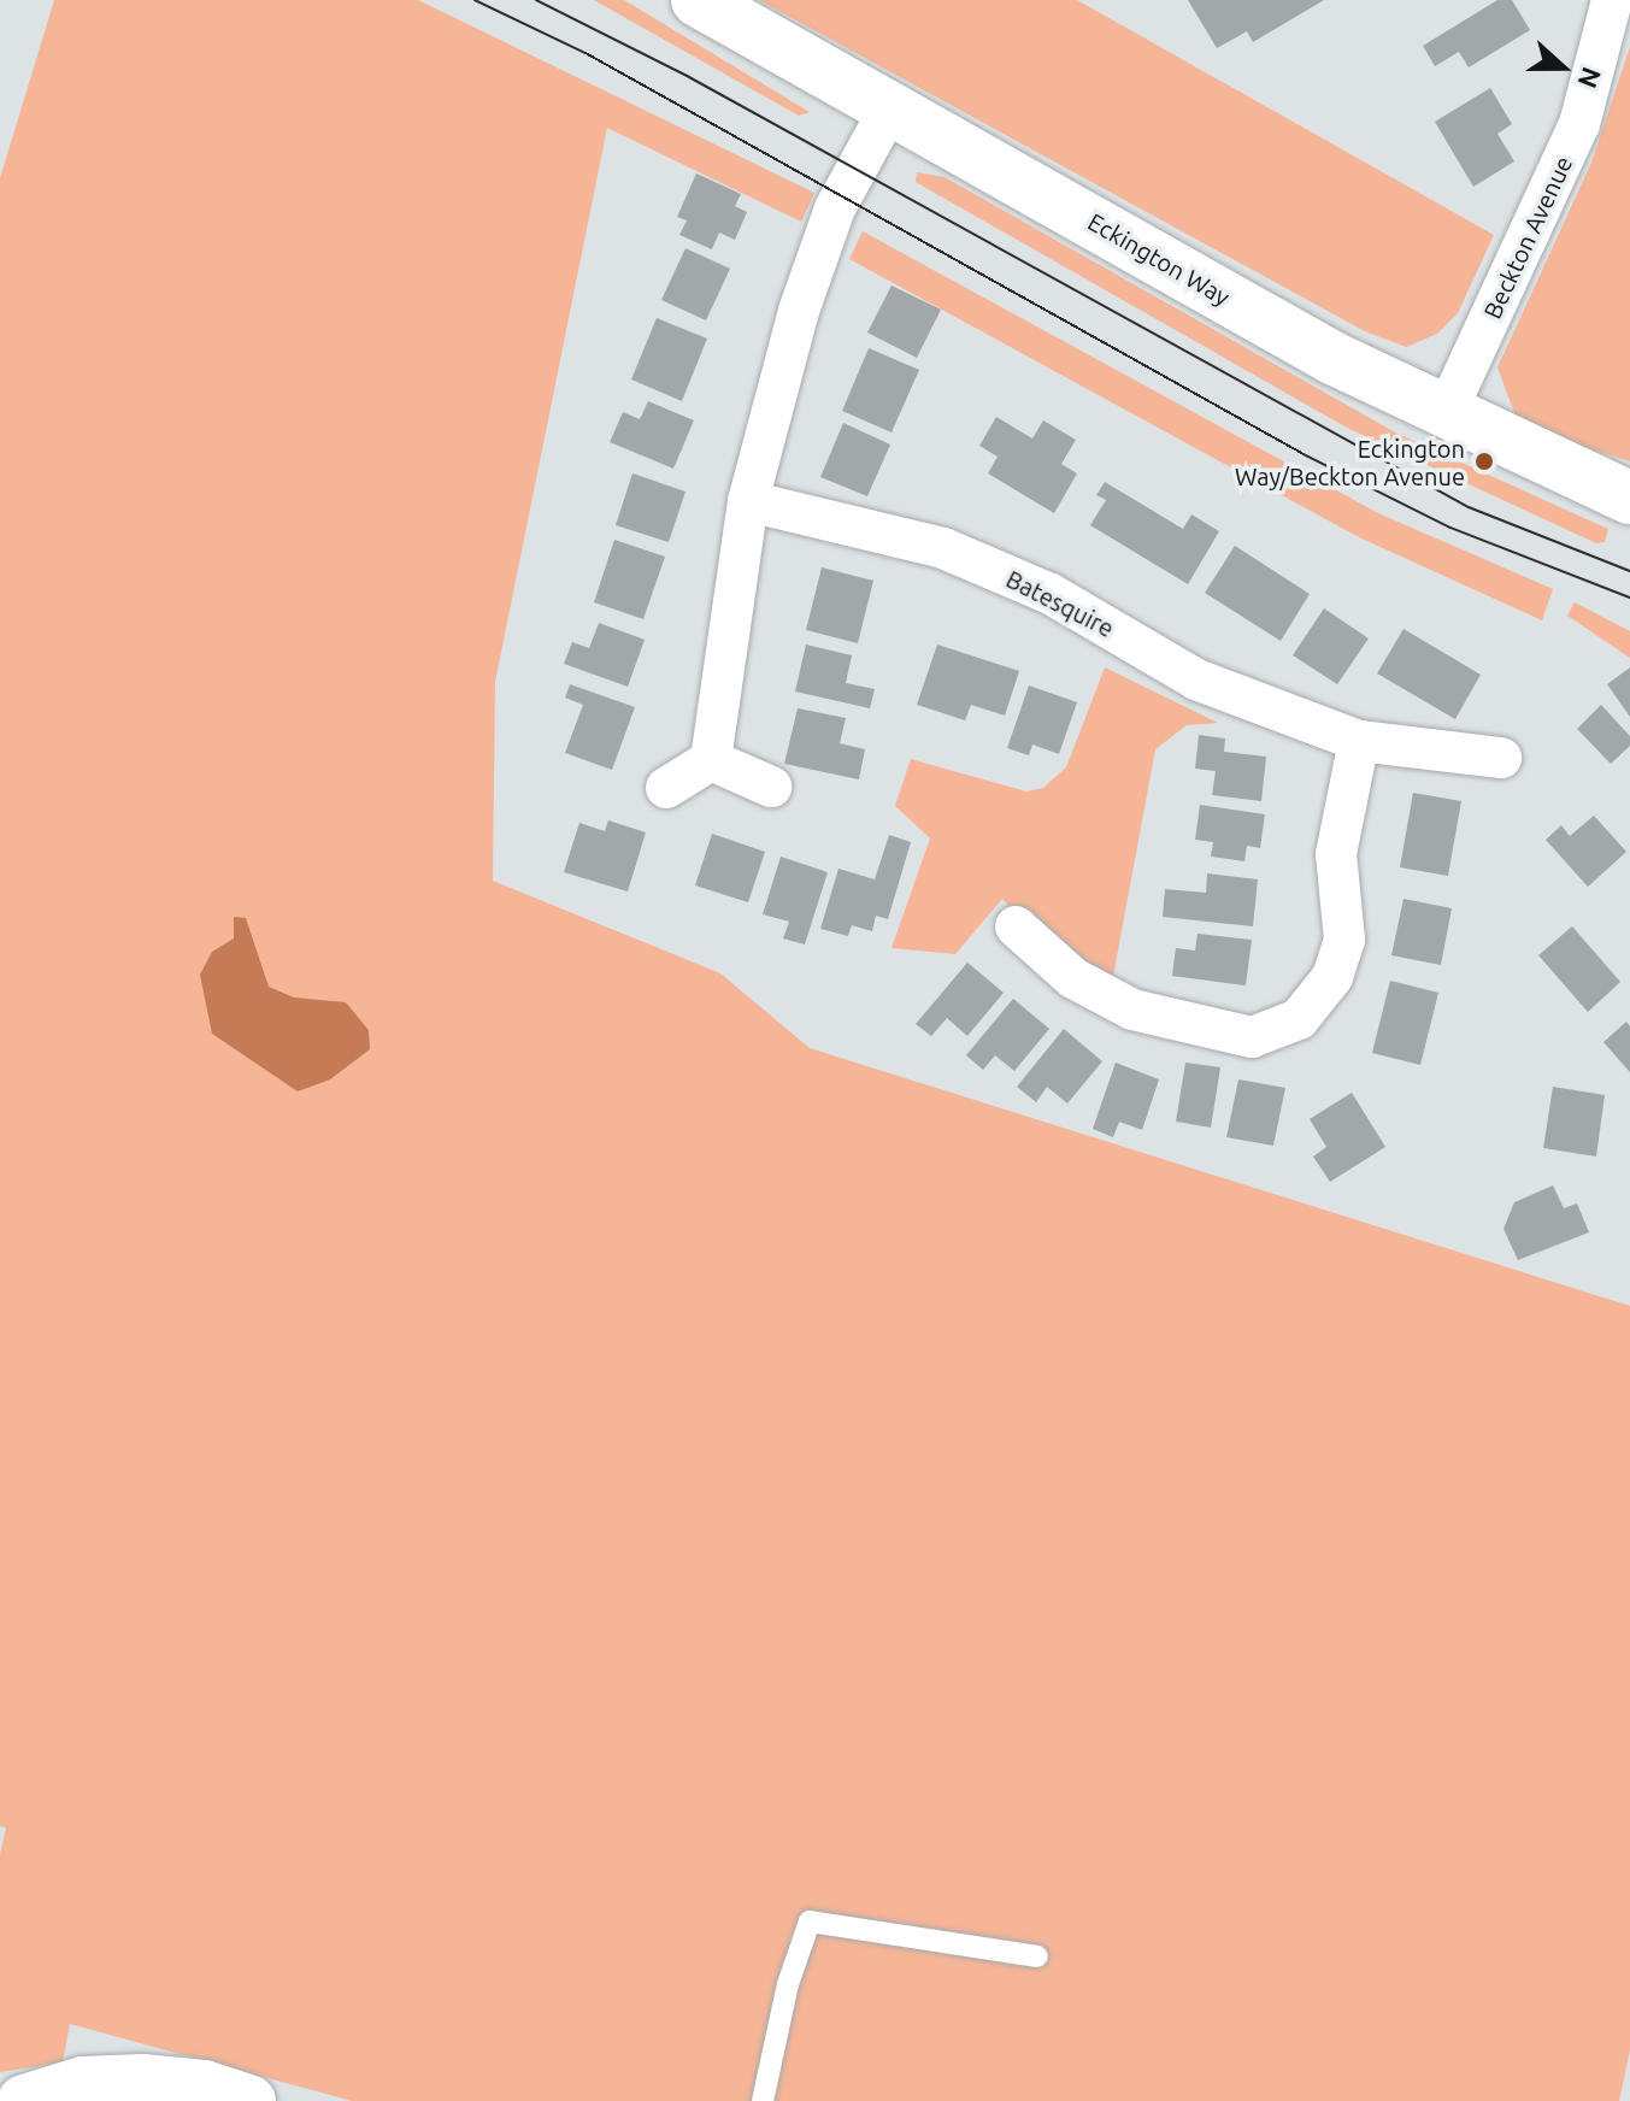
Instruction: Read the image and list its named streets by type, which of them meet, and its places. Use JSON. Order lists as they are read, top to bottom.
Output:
{
  "streets": {
    "main road": ["Eckington Way"],
    "street": ["Beckton Avenue", "Batesquire"]
  },
  "crossings": [
    ["Beckton Avenue", "Eckington Way"]
  ],
  "places": ["Eckington Way/Beckton Avenue"],
  "north": "right"
}
